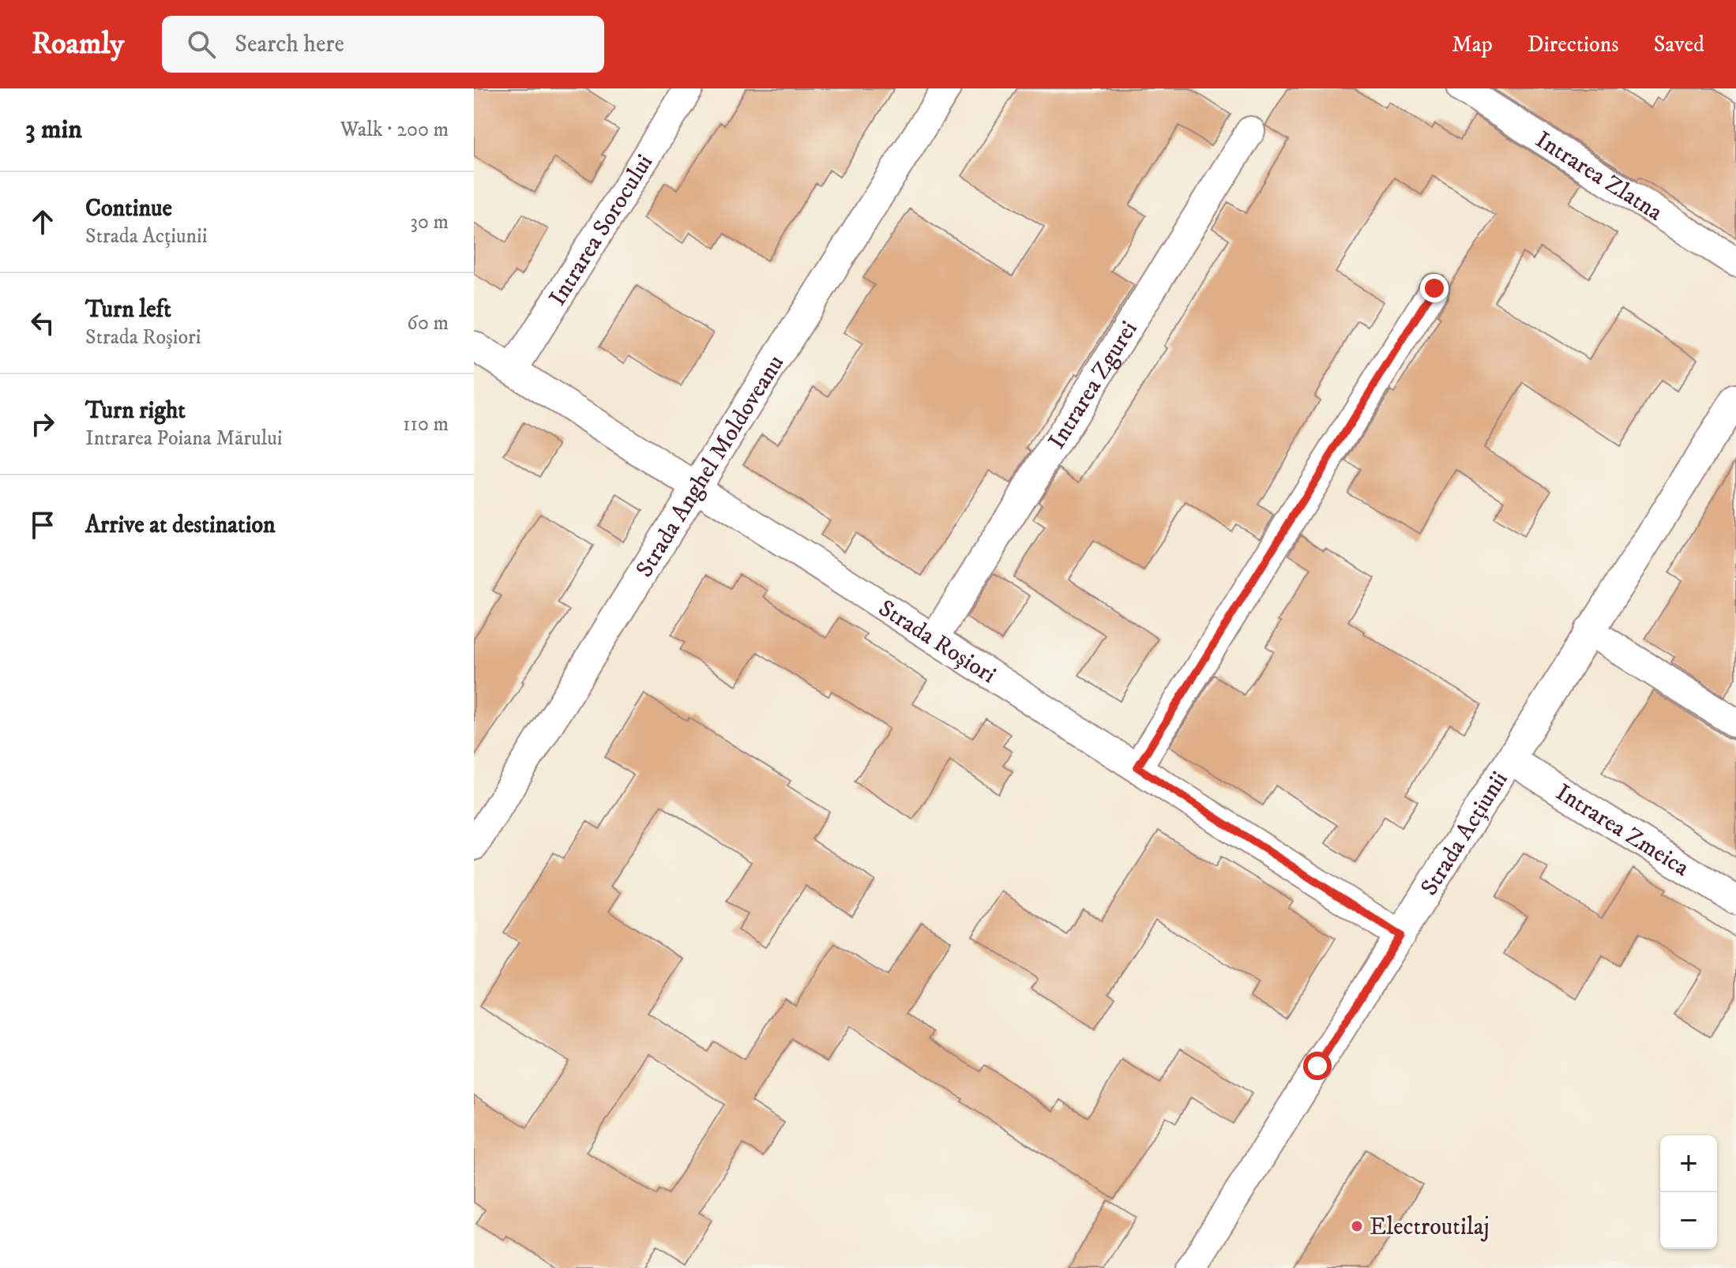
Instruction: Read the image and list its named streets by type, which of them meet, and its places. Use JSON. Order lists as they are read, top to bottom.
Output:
{
  "streets": {
    "street": [
      "Intrarea Zlatna",
      "Intrarea Sorocului",
      "Intrarea Zgurei",
      "Strada Anghel Moldoveanu",
      "Strada Roșiori",
      "Intrarea Zmeica",
      "Strada Acțiunii"
    ]
  },
  "crossings": [
    ["Intrarea Sorocului", "Strada Roșiori"],
    ["Intrarea Zgurei", "Strada Roșiori"],
    ["Strada Anghel Moldoveanu", "Strada Roșiori"],
    ["Strada Roșiori", "Strada Acțiunii"],
    ["Intrarea Zmeica", "Strada Acțiunii"]
  ],
  "places": ["Electroutilaj"],
  "page": {
    "header": "Roamly",
    "search": "Search here",
    "nav": ["Map", "Directions", "Saved"],
    "heading": ["3 min", "Walk · 200 m"],
    "list": [
      ["Continue", "Strada Acțiunii", "30 m"],
      ["Turn left", "Strada Roșiori", "60 m"],
      ["Turn right", "Intrarea Poiana Mărului", "110 m"],
      "Arrive at destination"
    ],
    "map_buttons": ["+", "−"]
  }
}
